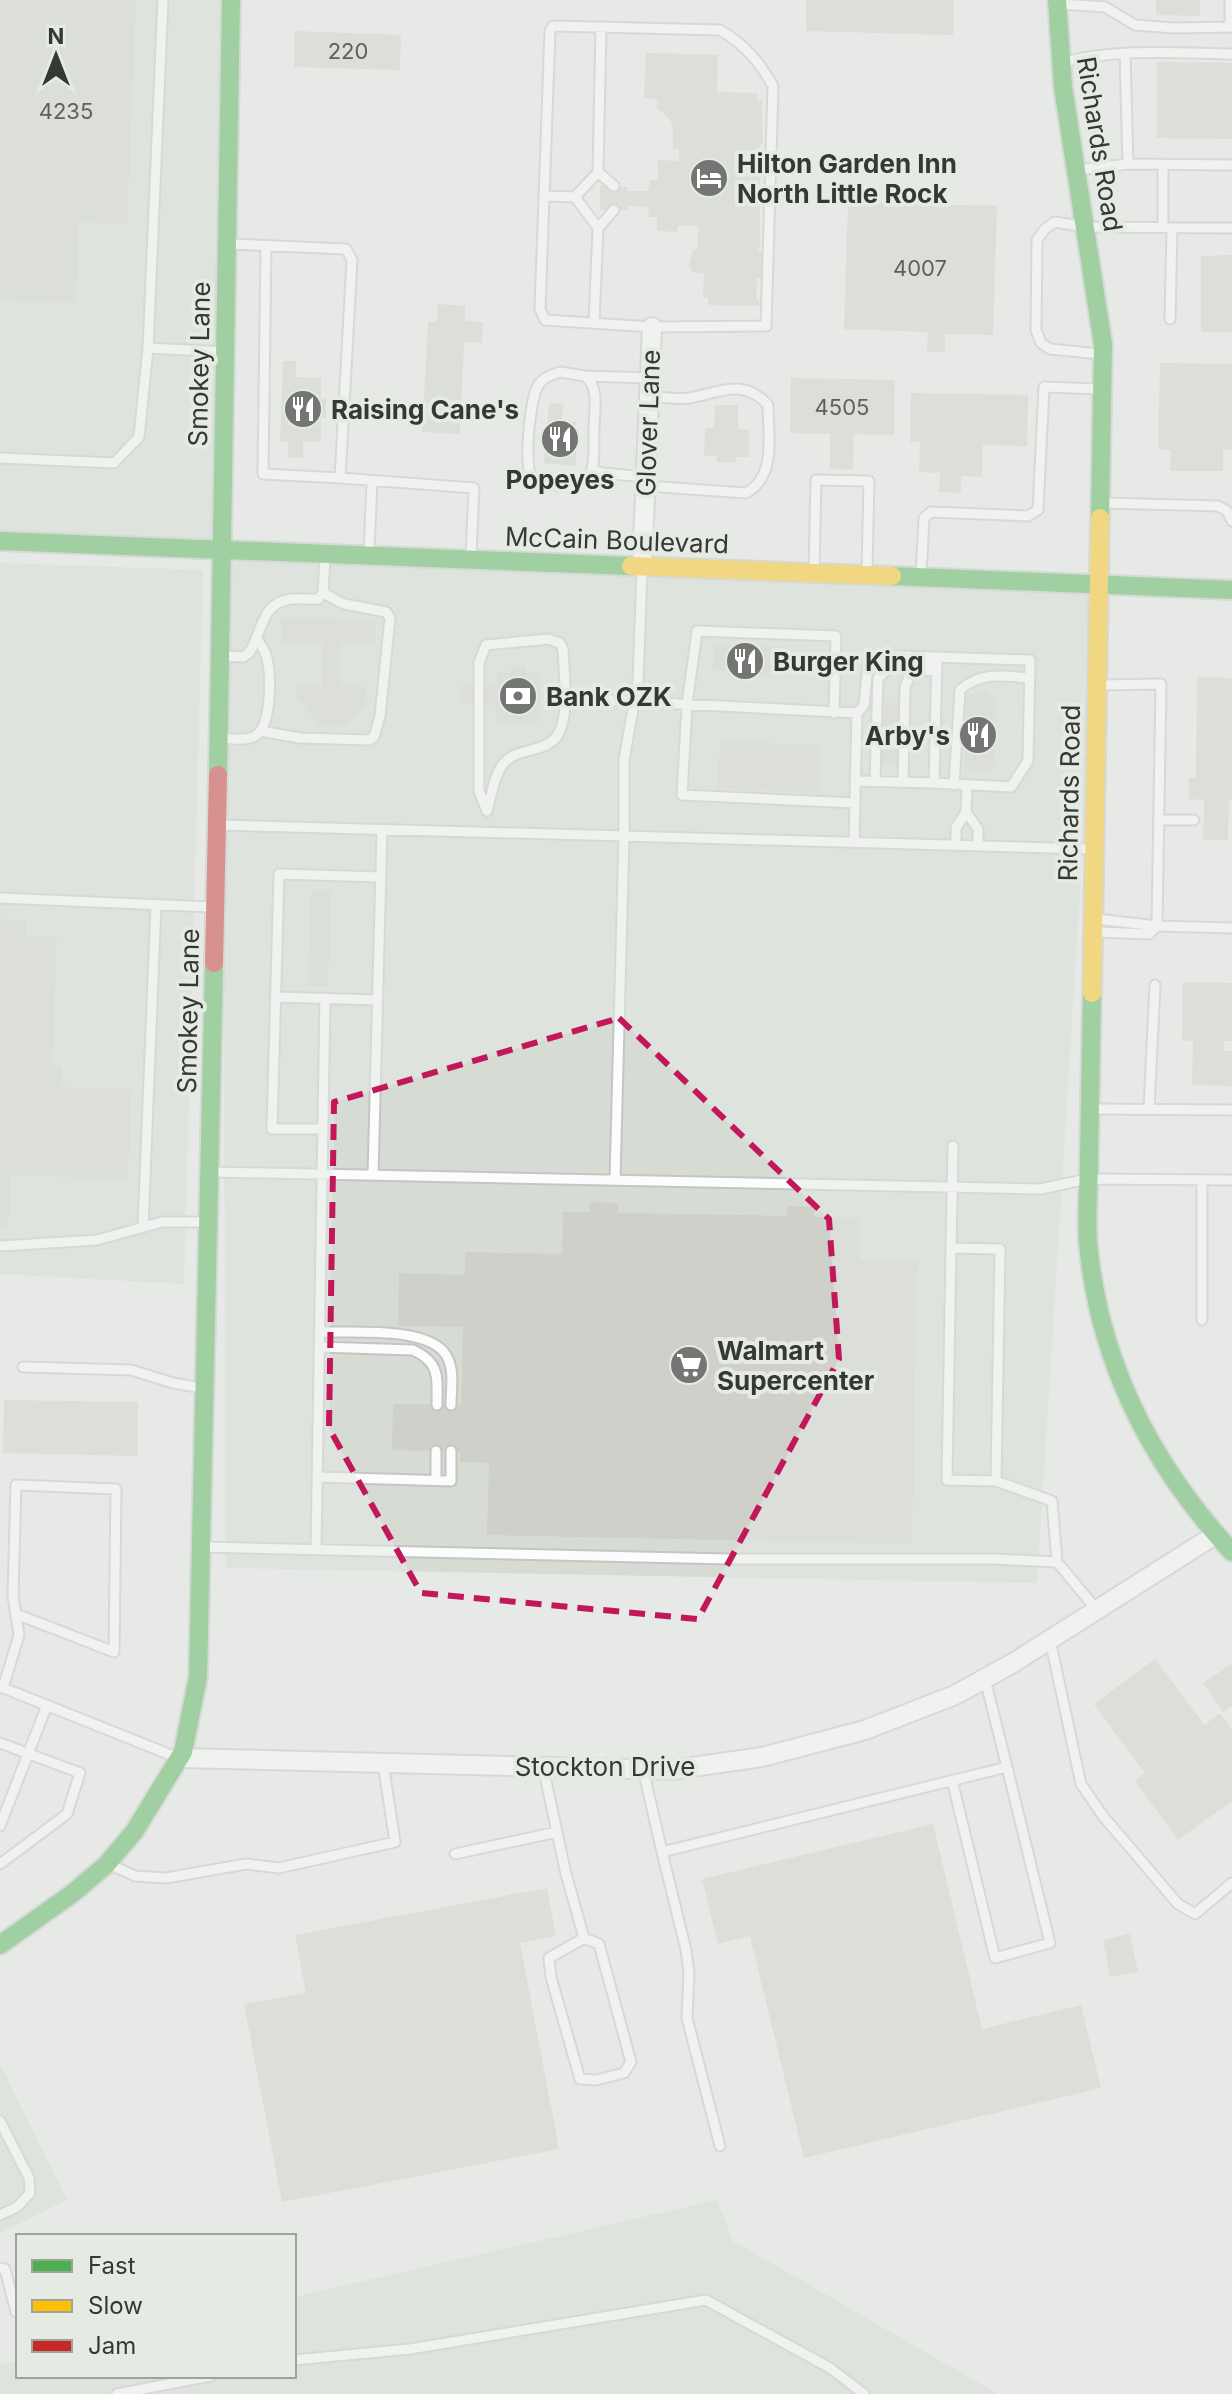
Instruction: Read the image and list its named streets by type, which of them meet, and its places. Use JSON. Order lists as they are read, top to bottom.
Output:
{
  "streets": {
    "street": [
      "Richards Road",
      "Smokey Lane",
      "Glover Lane",
      "McCain Boulevard",
      "Stockton Drive"
    ]
  },
  "crossings": [
    ["Richards Road", "McCain Boulevard"],
    ["Richards Road", "Stockton Drive"],
    ["Smokey Lane", "McCain Boulevard"],
    ["Smokey Lane", "Stockton Drive"],
    ["Glover Lane", "McCain Boulevard"]
  ],
  "places": {
    "hotel": ["Hilton Garden Inn North Little Rock"],
    "restaurant": [
      "Raising Cane's",
      "Popeyes",
      "Burger King",
      "Arby's"
    ],
    "bank": ["Bank OZK"],
    "supermarket": ["Walmart Supercenter"]
  },
  "house_numbers": [
    "220",
    "4235",
    "4007",
    "4505"
  ],
  "legend": ["Fast", "Slow", "Jam"],
  "north": "top"
}
